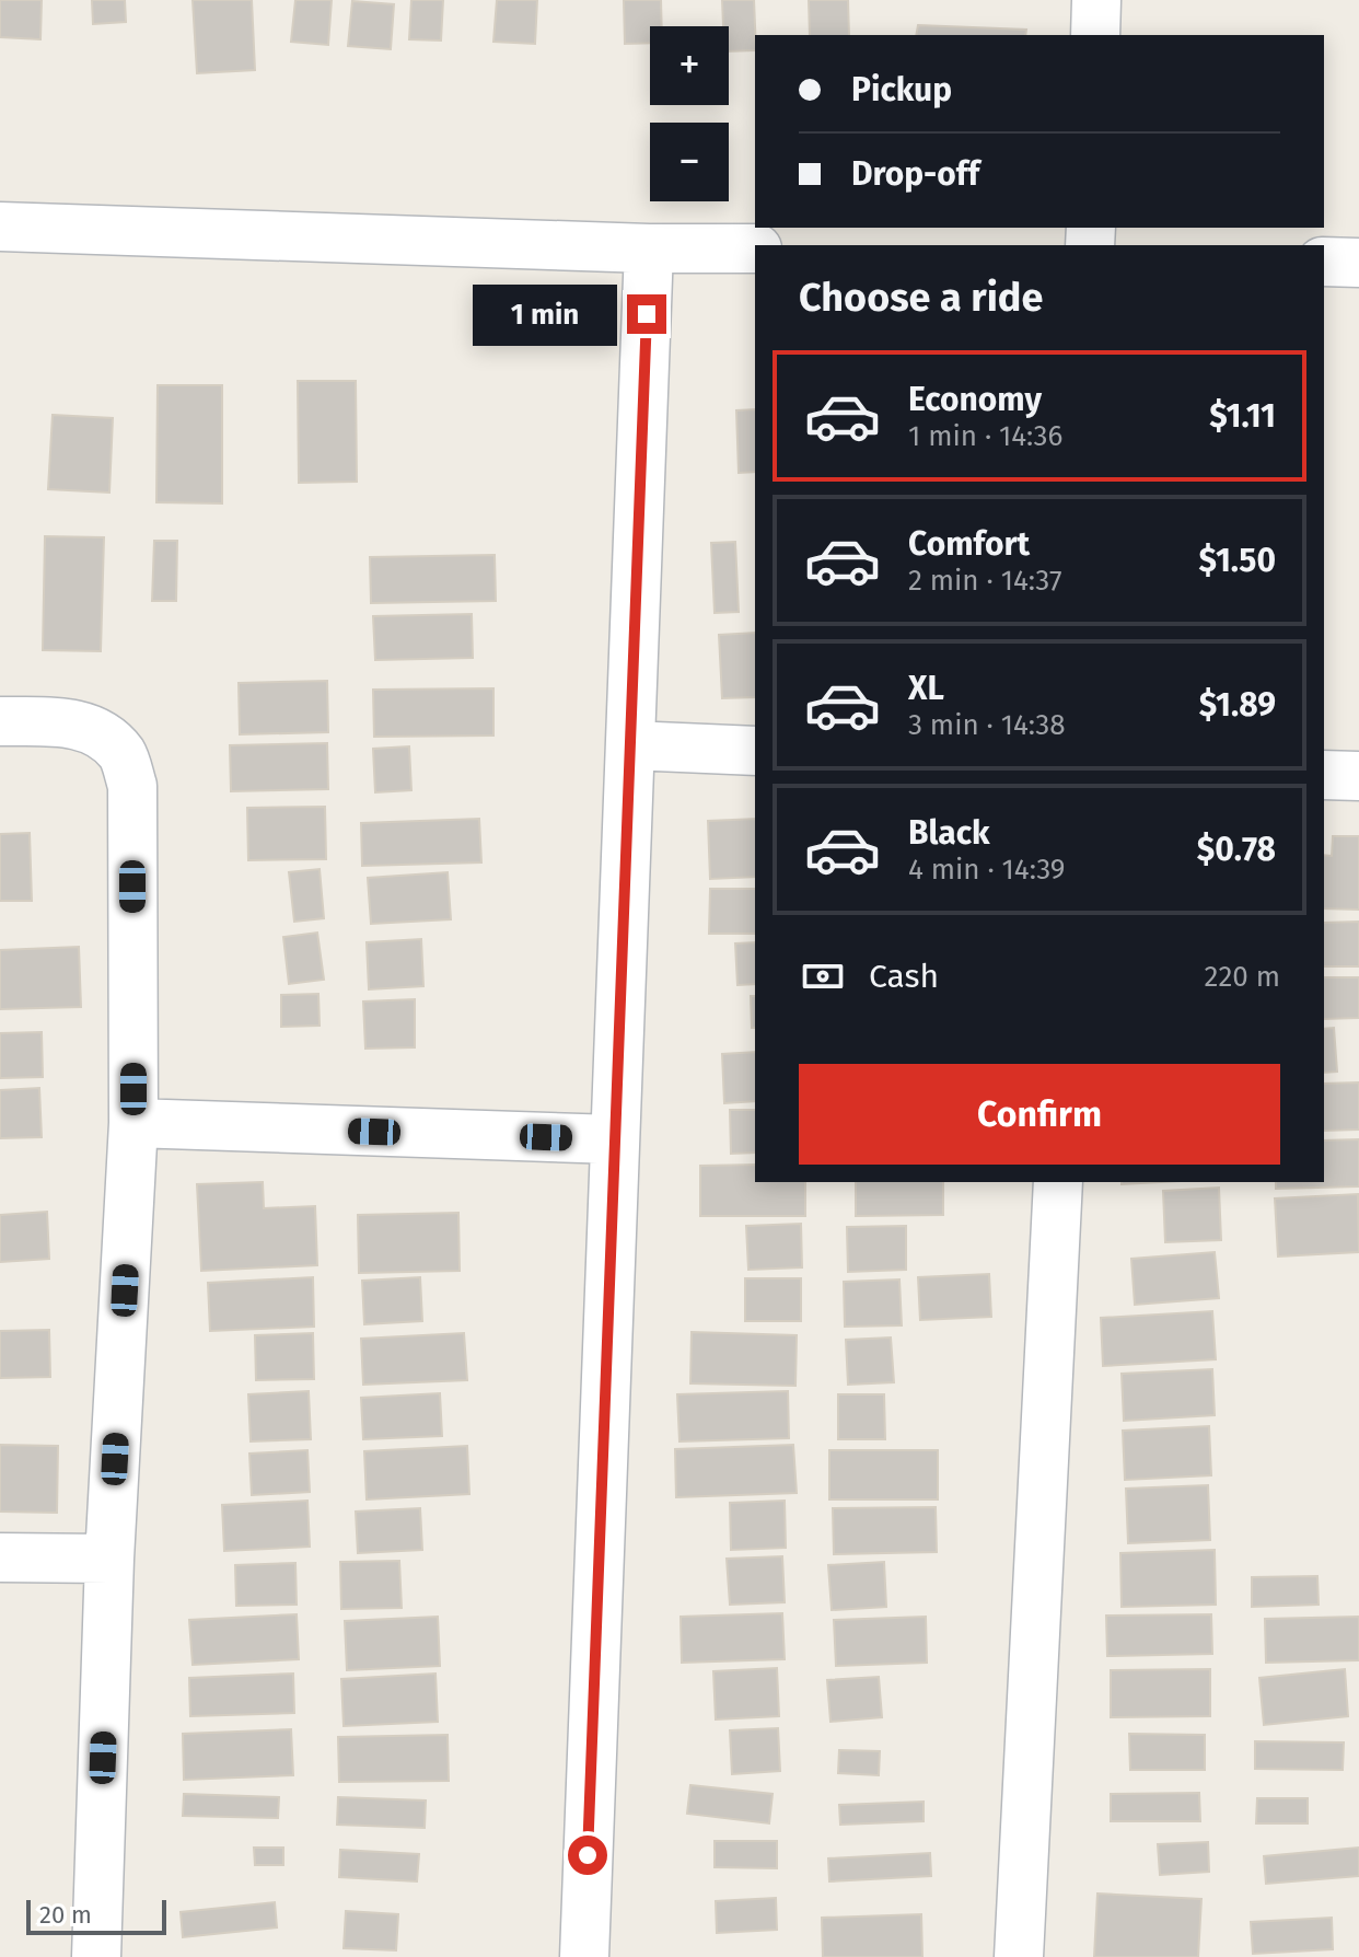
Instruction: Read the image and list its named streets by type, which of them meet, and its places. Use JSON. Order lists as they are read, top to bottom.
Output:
{
  "scale_bar": "20 m",
  "page": {
    "map_buttons": ["+", "−"],
    "banner": ["Pickup", "Drop-off"],
    "heading": "Choose a ride",
    "bubble": "1 min",
    "list": [
      {
        "name": "Economy",
        "note": "1 min · 14:36",
        "value": "$1.11"
      },
      {
        "name": "Comfort",
        "note": "2 min · 14:37",
        "value": "$1.50"
      },
      {
        "name": "XL",
        "note": "3 min · 14:38",
        "value": "$1.89"
      },
      {
        "name": "Black",
        "note": "4 min · 14:39",
        "value": "$0.78"
      }
    ],
    "pay": ["Cash", "220 m"],
    "buttons": "Confirm",
    "scale": "20 m"
  }
}
